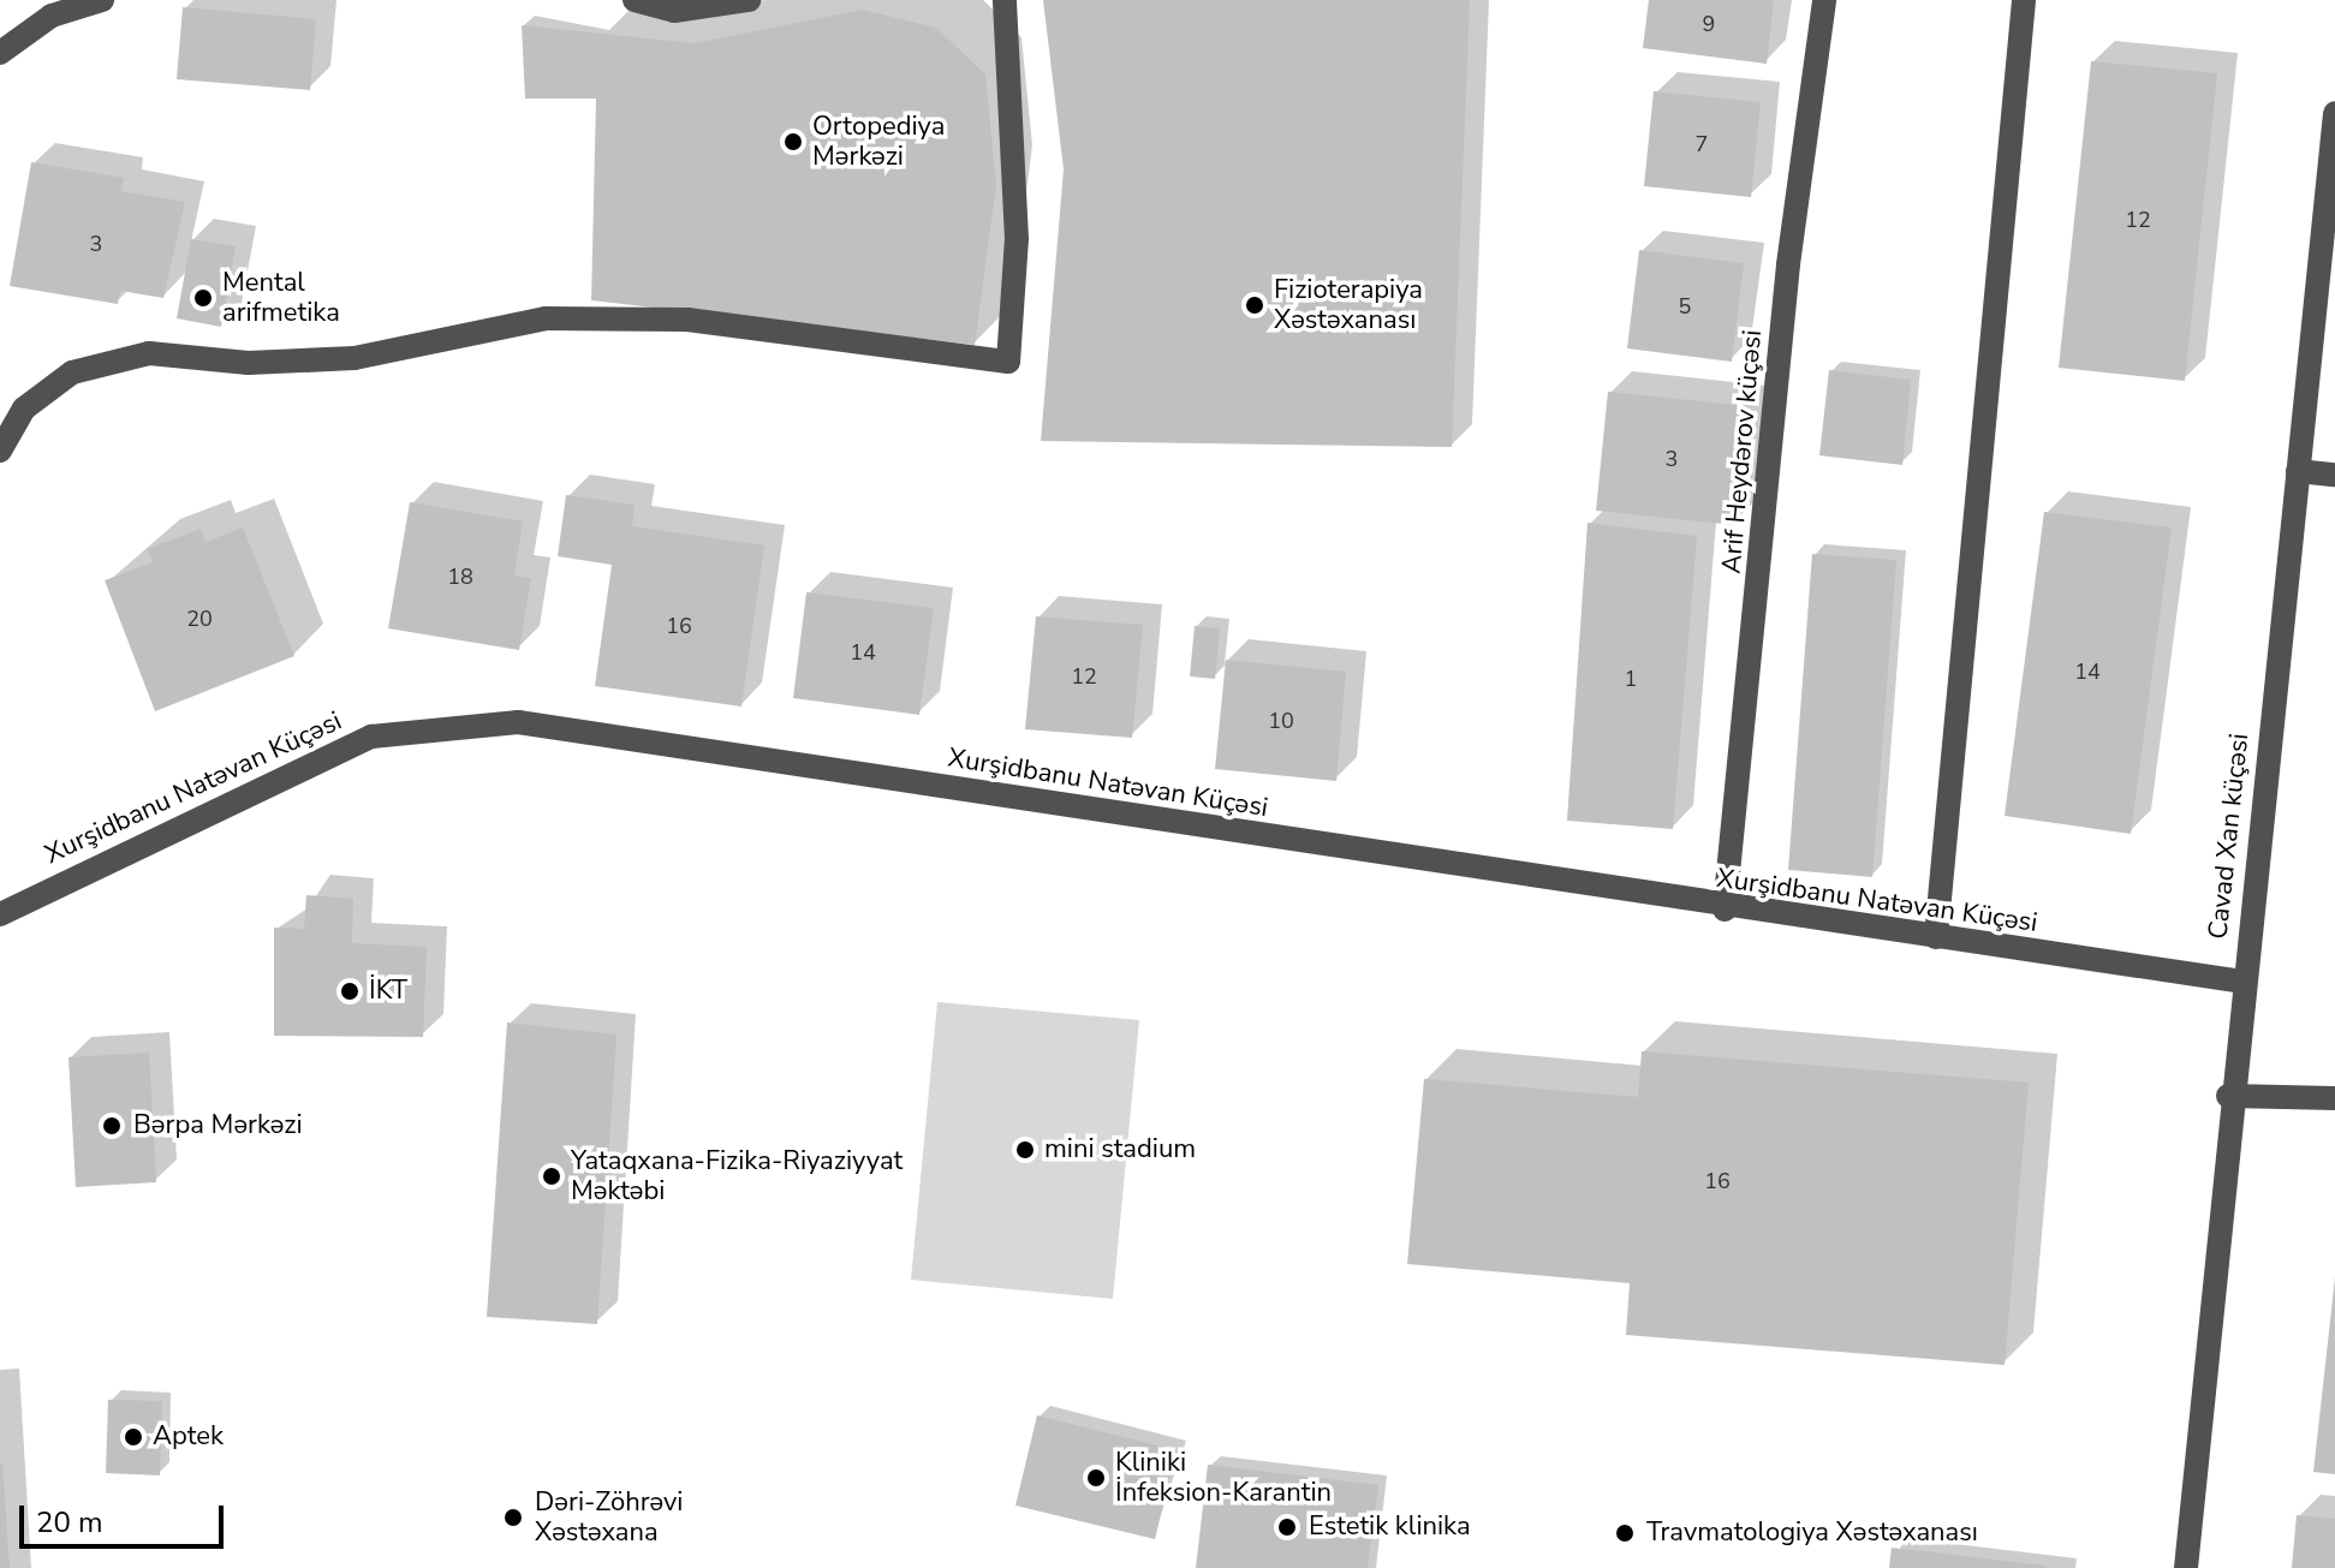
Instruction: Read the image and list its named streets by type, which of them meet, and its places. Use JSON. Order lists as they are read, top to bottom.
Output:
{
  "streets": {
    "street": ["Arif Heydərov küçəsi", "Xurşidbanu Natəvan Küçəsi", "Cavad Xan küçəsi"]
  },
  "crossings": [
    ["Arif Heydərov küçəsi", "Xurşidbanu Natəvan Küçəsi"],
    ["Xurşidbanu Natəvan Küçəsi", "Cavad Xan küçəsi"]
  ],
  "places": [
    "Ortopediya Mərkəzi",
    "Mental arifmetika",
    "Fizioterapiya Xəstəxanası",
    "İKT",
    "Bərpa Mərkəzi",
    "mini stadium",
    "Yataqxana-Fizika-Riyaziyyat Məktəbi",
    "Aptek",
    "Kliniki İnfeksion-Karantin",
    "Dəri-Zöhrəvi Xəstəxana",
    "Estetik klinika",
    "Travmatologiya Xəstəxanası"
  ],
  "house_numbers": [
    "9",
    "7",
    "12",
    "3",
    "5",
    "3",
    "18",
    "20",
    "16",
    "14",
    "14",
    "12",
    "1",
    "10",
    "16"
  ],
  "scale_bar": "20 m"
}
